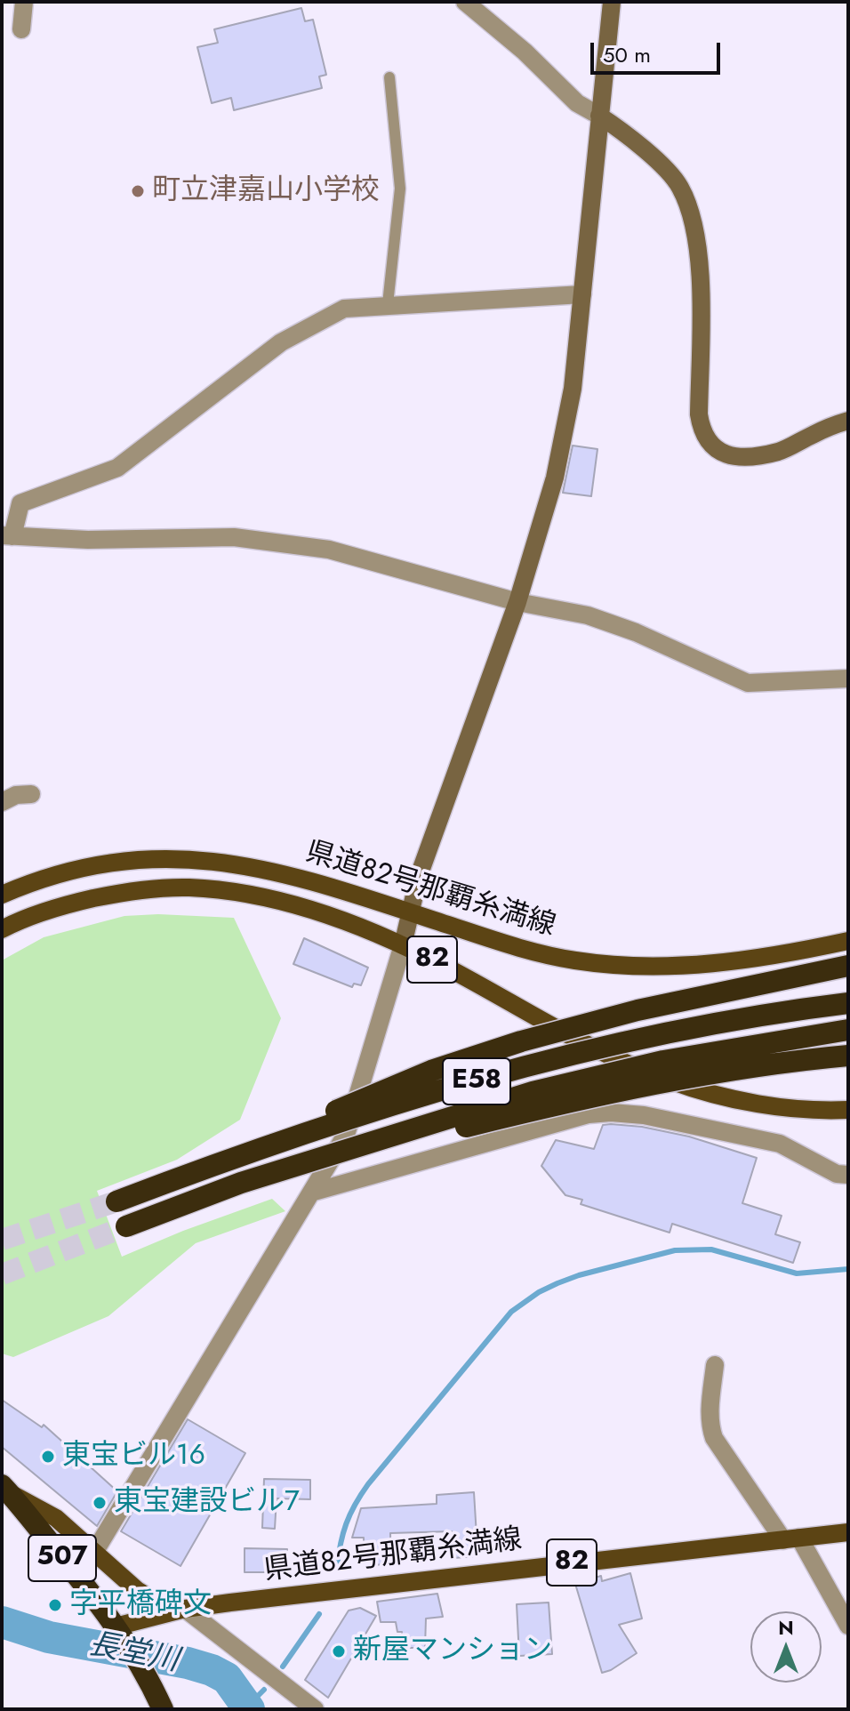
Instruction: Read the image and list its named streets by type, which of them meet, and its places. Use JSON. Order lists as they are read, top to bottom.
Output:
{
  "streets": {
    "highway": ["E58", "507"],
    "main road": ["県道82号那覇糸満線", "82"]
  },
  "crossings": [
    ["県道82号那覇糸満線", "507"]
  ],
  "water": ["長堂川"],
  "places": [
    "町立津嘉山小学校",
    "東宝ビル16",
    "東宝建設ビル7",
    "字平橋碑文",
    "新屋マンション"
  ],
  "scale_bar": "50 m",
  "north": "top"
}
